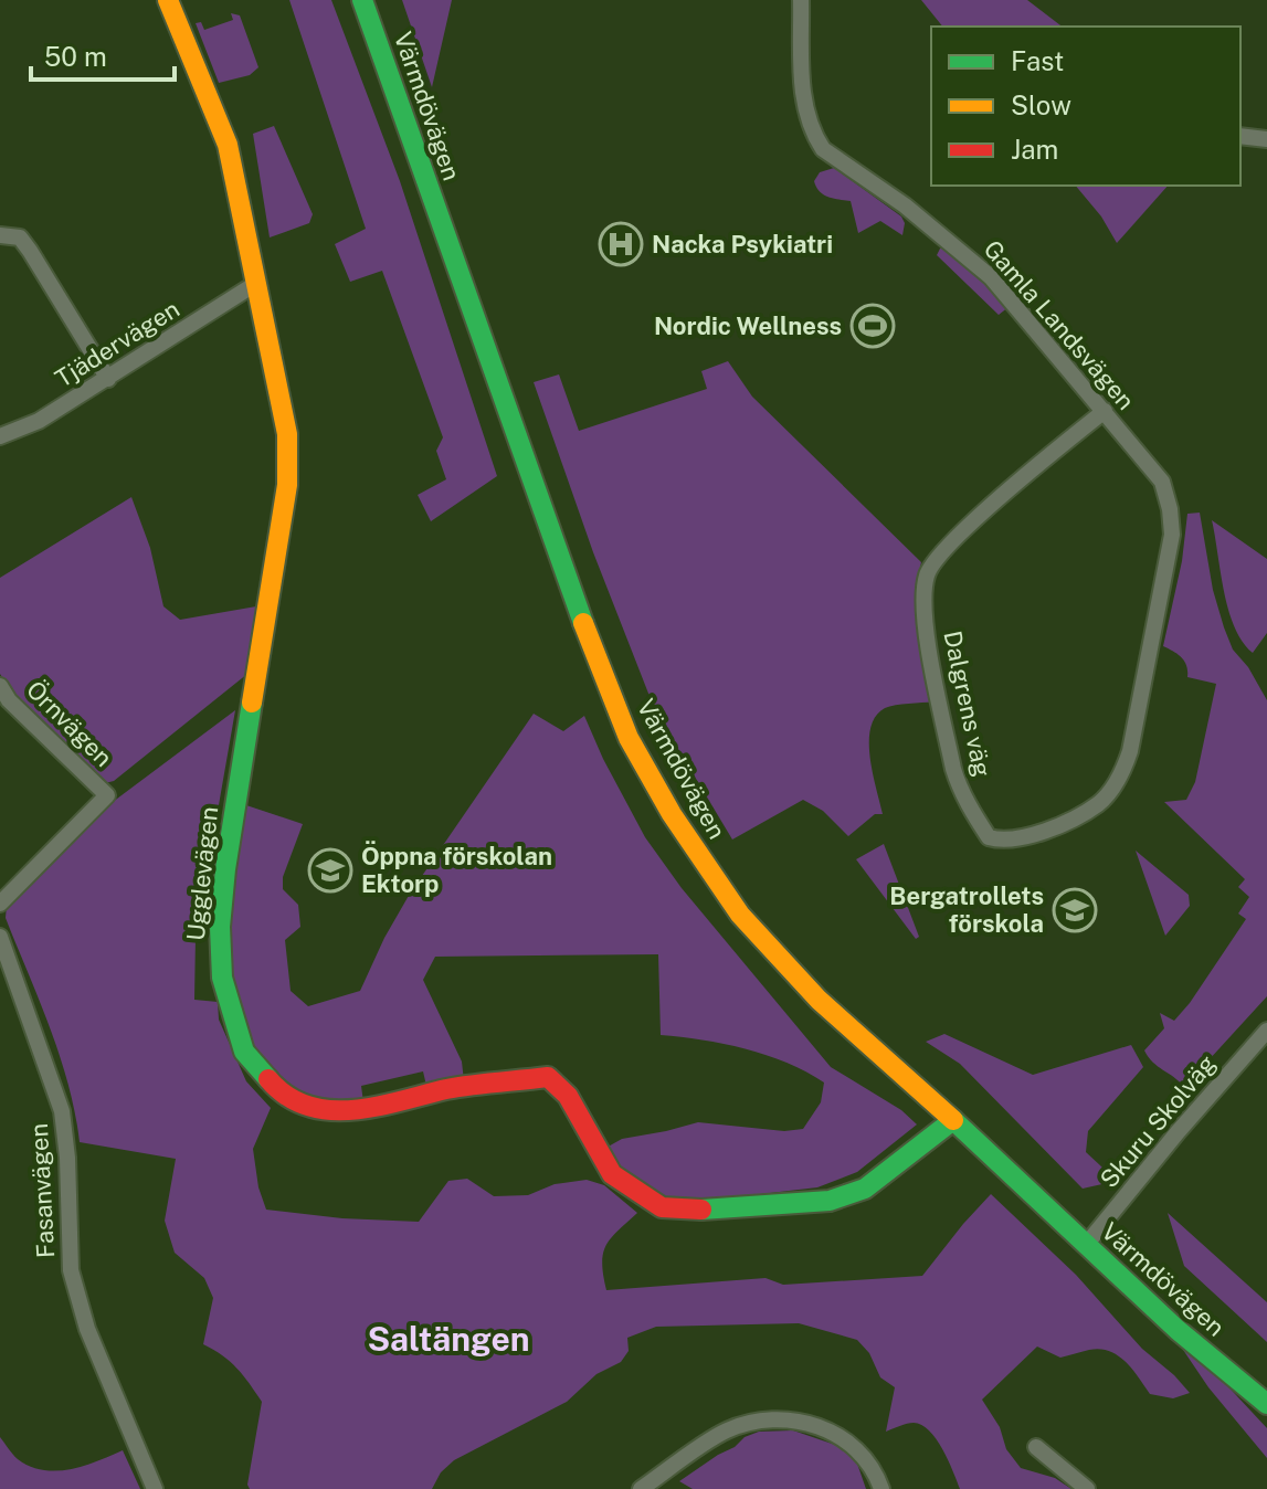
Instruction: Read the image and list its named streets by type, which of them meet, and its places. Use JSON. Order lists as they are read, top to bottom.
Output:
{
  "streets": {
    "street": [
      "Värmdövägen",
      "Gamla Landsvägen",
      "Tjädervägen",
      "Dalgrens väg",
      "Örnvägen",
      "Ugglevägen",
      "Skuru Skolväg",
      "Fasanvägen"
    ]
  },
  "crossings": [
    ["Värmdövägen", "Ugglevägen"],
    ["Värmdövägen", "Skuru Skolväg"],
    ["Gamla Landsvägen", "Dalgrens väg"],
    ["Tjädervägen", "Ugglevägen"]
  ],
  "districts": ["Saltängen"],
  "places": {
    "hospital": ["Nacka Psykiatri"],
    "sports": ["Nordic Wellness"],
    "school or university": ["Öppna förskolan Ektorp", "Bergatrollets förskola"]
  },
  "legend": ["Fast", "Slow", "Jam"],
  "scale_bar": "50 m"
}
